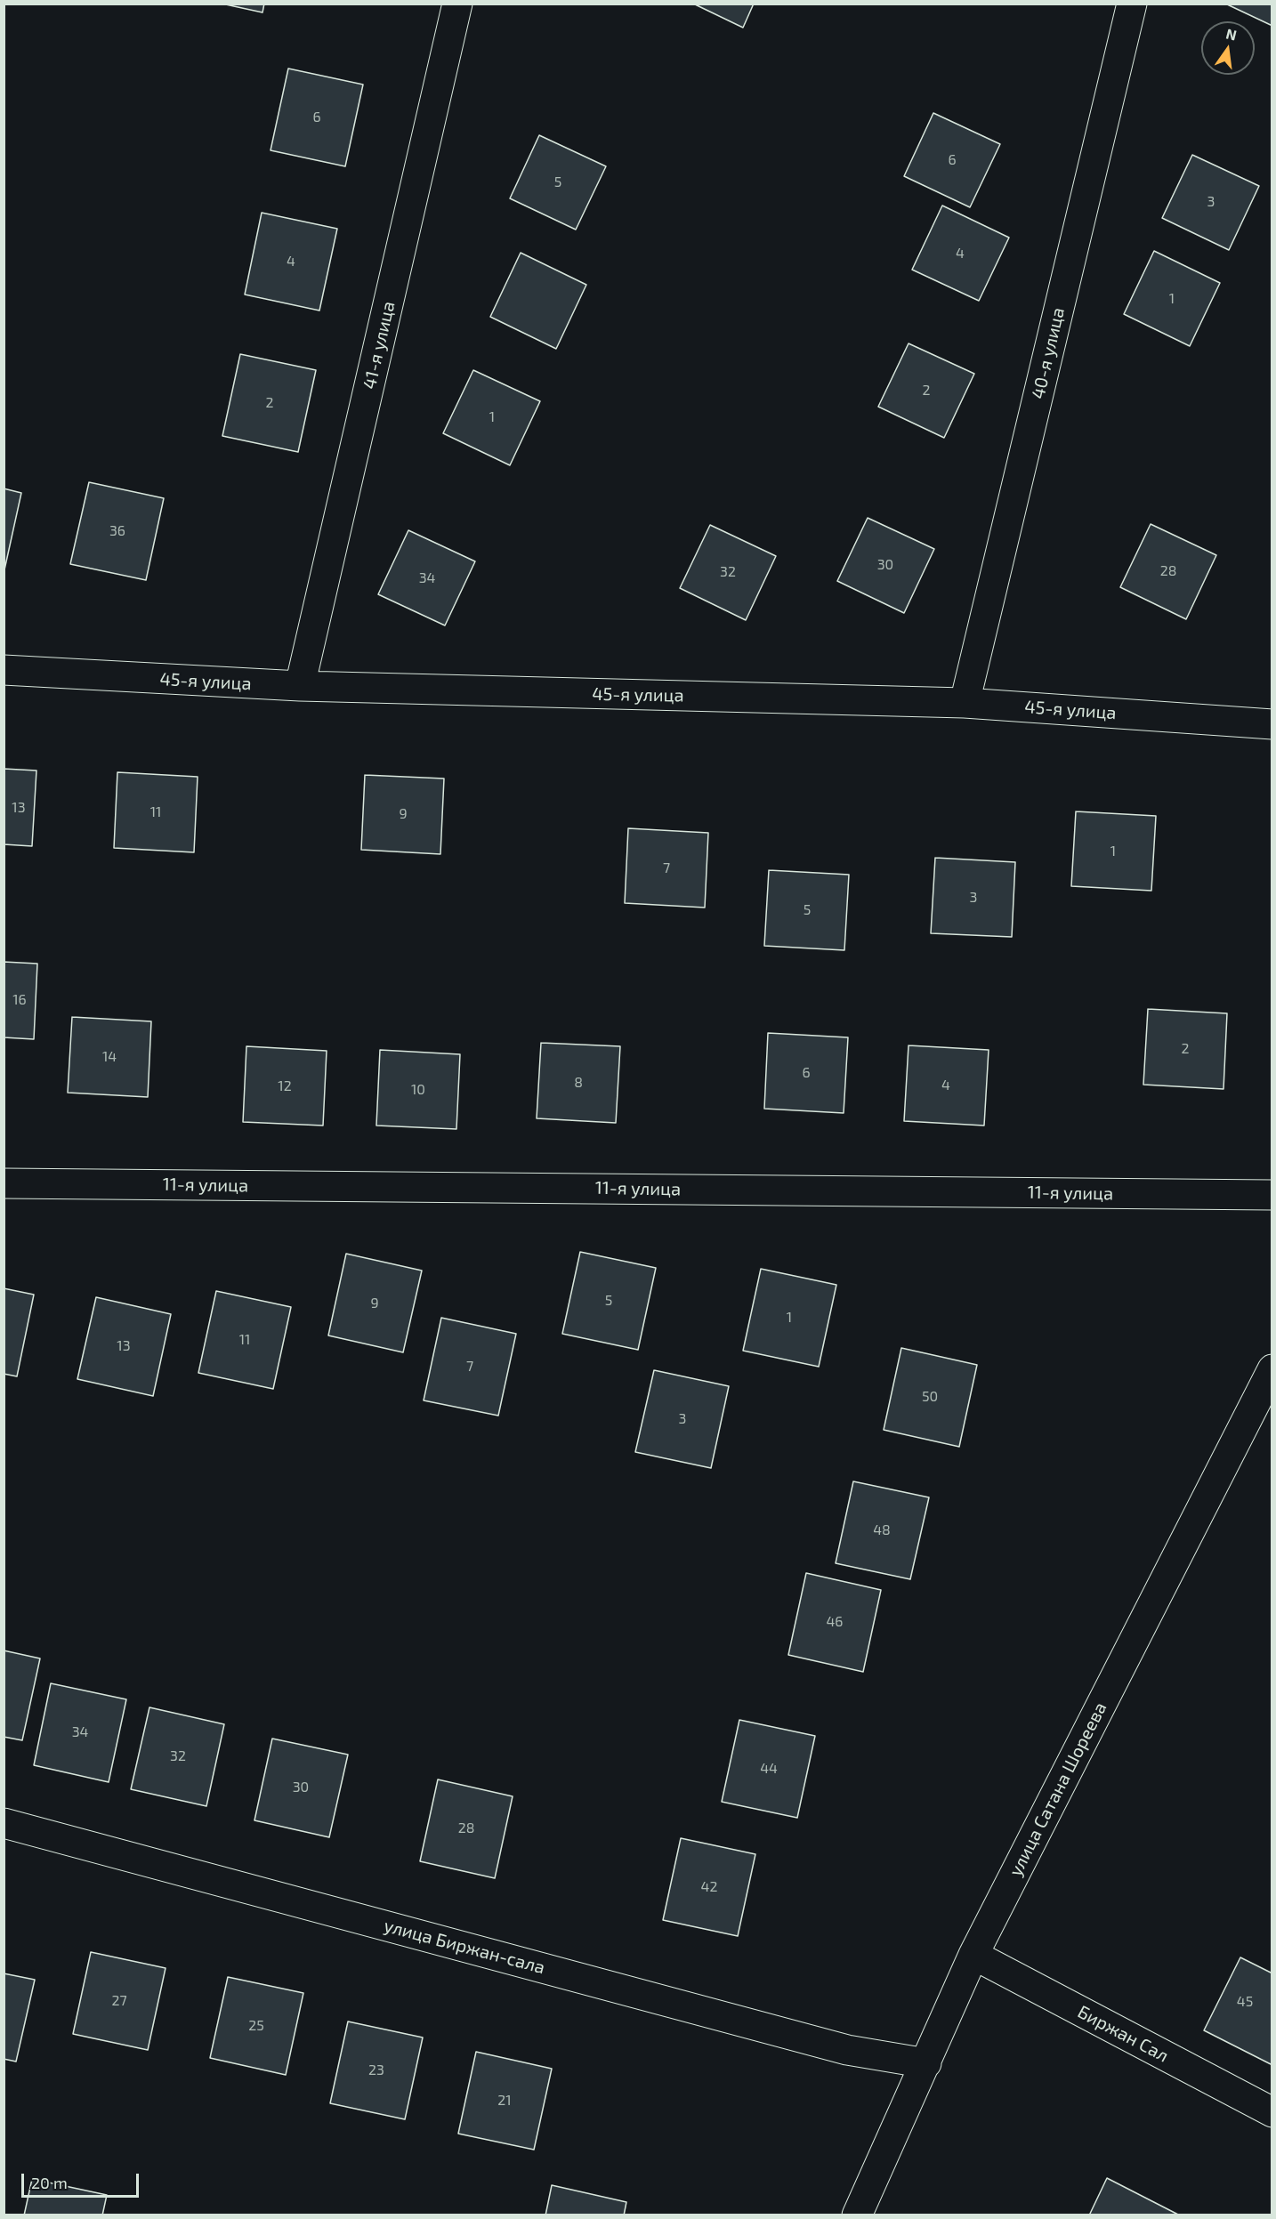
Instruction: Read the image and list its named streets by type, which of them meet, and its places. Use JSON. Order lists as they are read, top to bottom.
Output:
{
  "streets": {
    "street": [
      "41-я улица",
      "40-я улица",
      "45-я улица",
      "11-я улица",
      "улица Сатана Шореева",
      "улица Биржан-сала",
      "Биржан Сал"
    ]
  },
  "crossings": [
    ["41-я улица", "45-я улица"],
    ["40-я улица", "45-я улица"],
    ["улица Сатана Шореева", "улица Биржан-сала"],
    ["улица Сатана Шореева", "Биржан Сал"]
  ],
  "house_numbers": [
    "6",
    "6",
    "5",
    "3",
    "4",
    "4",
    "1",
    "2",
    "2",
    "1",
    "36",
    "30",
    "28",
    "32",
    "34",
    "13",
    "11",
    "9",
    "1",
    "7",
    "3",
    "5",
    "16",
    "2",
    "14",
    "6",
    "8",
    "4",
    "12",
    "10",
    "5",
    "9",
    "1",
    "11",
    "13",
    "7",
    "50",
    "3",
    "48",
    "46",
    "34",
    "32",
    "44",
    "30",
    "28",
    "42",
    "27",
    "45",
    "25",
    "23",
    "21"
  ],
  "scale_bar": "20 m",
  "north": "top"
}
